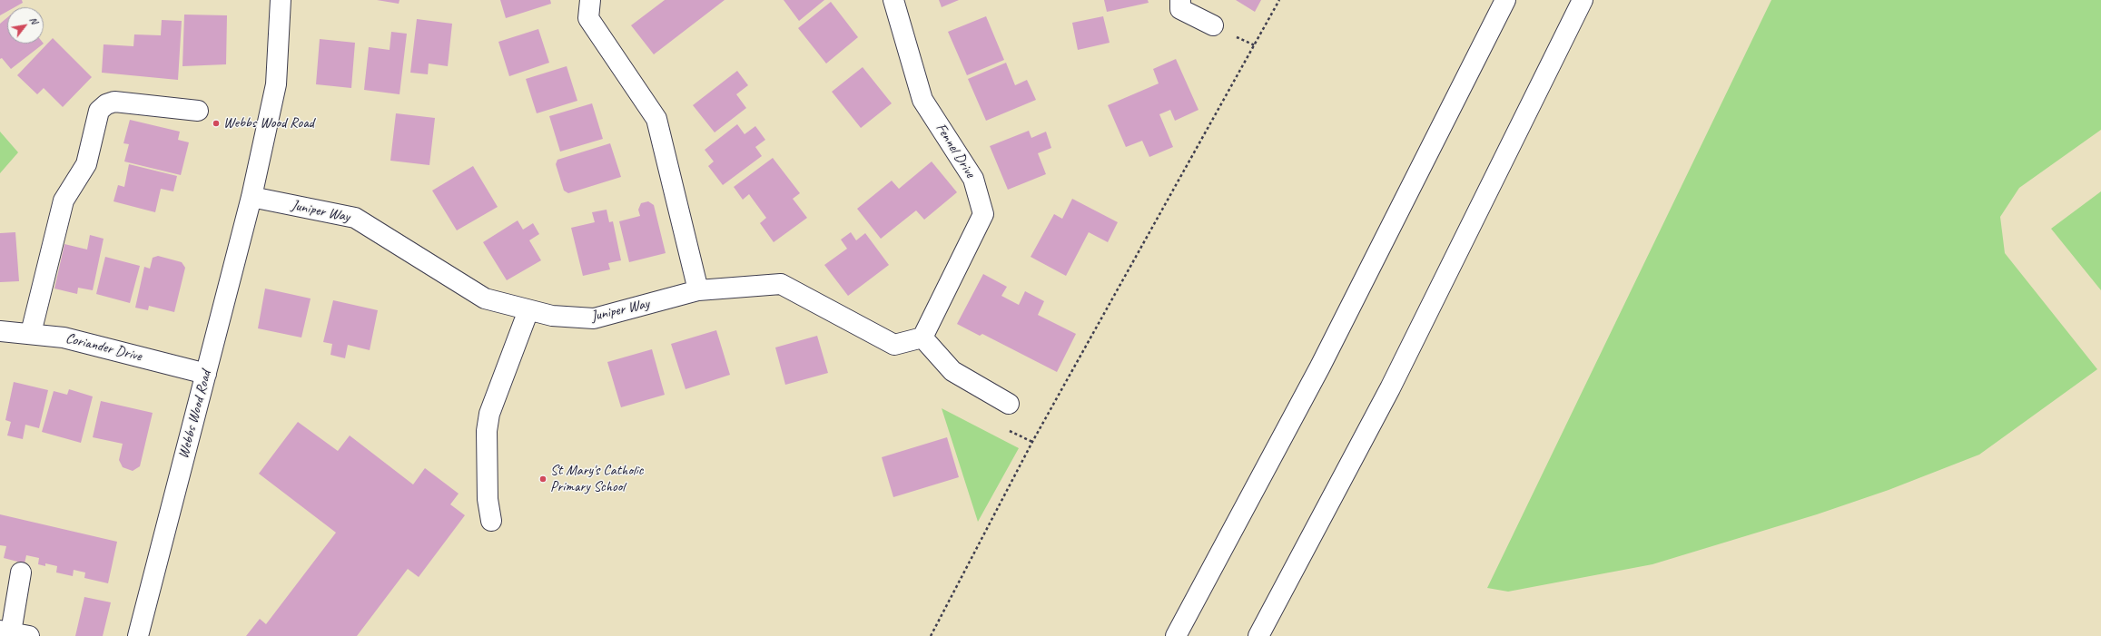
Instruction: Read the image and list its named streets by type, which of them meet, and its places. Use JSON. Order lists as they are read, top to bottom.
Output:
{
  "streets": {
    "main road": [
      "Fennel Drive",
      "Juniper Way",
      "Coriander Drive",
      "Webbs Wood Road"
    ]
  },
  "crossings": [
    ["Juniper Way", "Webbs Wood Road"],
    ["Coriander Drive", "Webbs Wood Road"]
  ],
  "places": ["Webbs Wood Road", "St Mary's Catholic Primary School"],
  "north": "top right"
}
